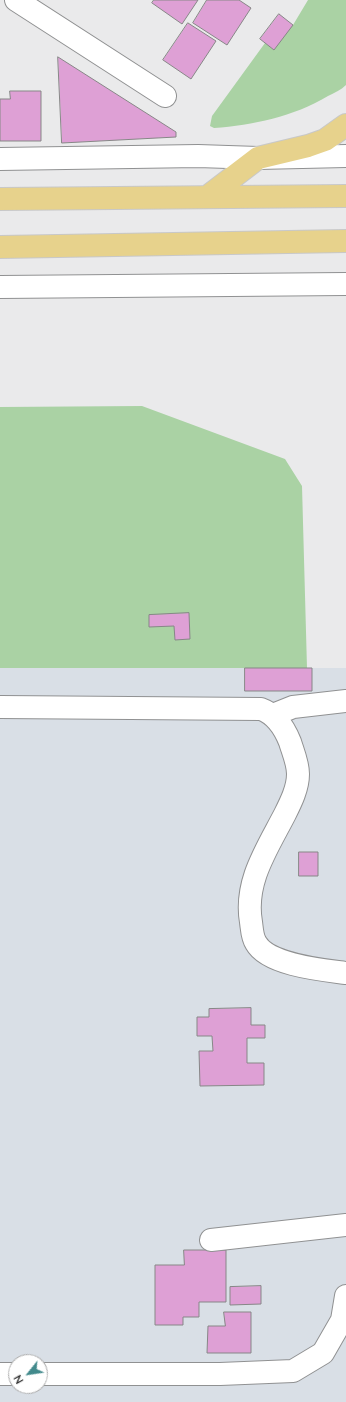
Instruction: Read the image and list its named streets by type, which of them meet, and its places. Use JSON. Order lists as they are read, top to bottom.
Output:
{
  "north": "bottom left"
}
